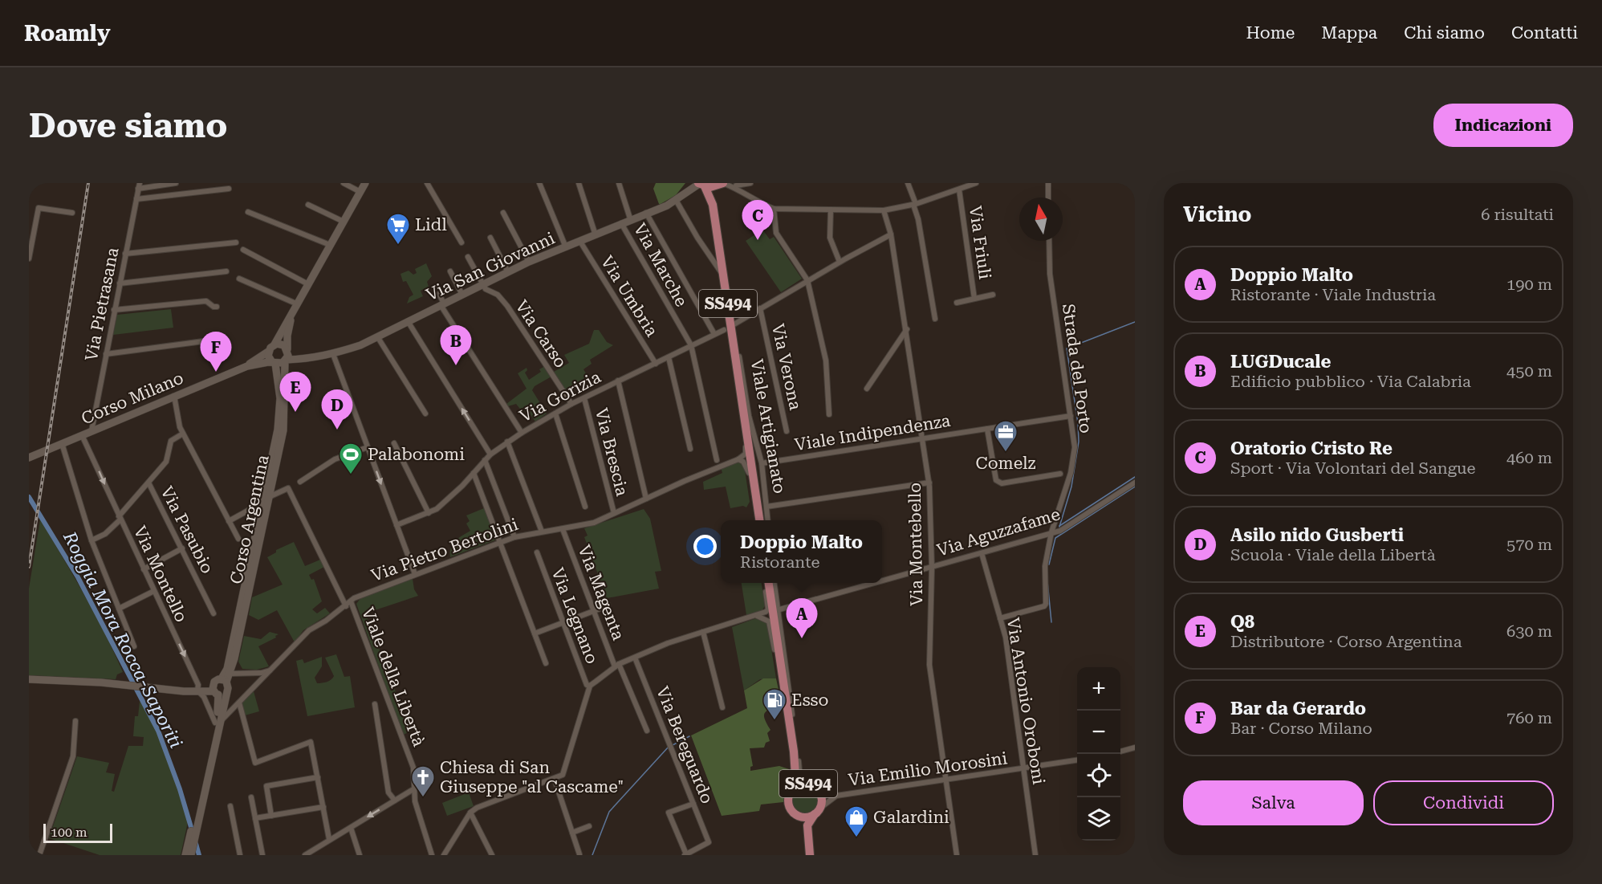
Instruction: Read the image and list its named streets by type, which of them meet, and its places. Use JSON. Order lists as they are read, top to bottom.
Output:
{
  "streets": {
    "main road": [
      "Via San Giovanni",
      "SS494",
      "Corso Milano",
      "Viale Artigianato",
      "Corso Argentina"
    ],
    "street": [
      "Via Friuli",
      "Via Marche",
      "Via Umbria",
      "Via Pietrasana",
      "Via Carso",
      "Via Verona",
      "Strada del Porto",
      "Via Gorizia",
      "Viale Indipendenza",
      "Via Brescia",
      "Via Pasubio",
      "Via Aguzzafame",
      "Via Montebello",
      "Via Pietro Bertolini",
      "Via Montello",
      "Via Magenta",
      "Via Legnano",
      "Viale della Libertà",
      "Via Antonio Oroboni",
      "Via Bereguardo",
      "Via Emilio Morosini"
    ]
  },
  "crossings": [
    ["Via Marche", "Via San Giovanni"],
    ["Via Marche", "Via Gorizia"],
    ["Via San Giovanni", "Via Umbria"],
    ["Via San Giovanni", "Via Carso"],
    ["Via San Giovanni", "Corso Milano"],
    ["Via San Giovanni", "Viale Artigianato"],
    ["Via San Giovanni", "Corso Argentina"],
    ["Via Umbria", "Via Gorizia"],
    ["SS494", "Via Aguzzafame"],
    ["SS494", "Via Emilio Morosini"],
    ["Via Pietrasana", "Corso Milano"],
    ["Via Carso", "Via Gorizia"],
    ["Via Verona", "Via Gorizia"],
    ["Strada del Porto", "Viale Indipendenza"],
    ["Strada del Porto", "Via Aguzzafame"],
    ["Strada del Porto", "Via Antonio Oroboni"],
    ["Via Gorizia", "Viale Artigianato"],
    ["Via Gorizia", "Via Brescia"],
    ["Via Gorizia", "Via Montebello"],
    ["Corso Milano", "Corso Argentina"],
    ["Corso Milano", "Via Montello"],
    ["Viale Artigianato", "Viale Indipendenza"],
    ["Viale Indipendenza", "Via Montebello"],
    ["Via Brescia", "Via Pietro Bertolini"],
    ["Via Aguzzafame", "Via Montebello"],
    ["Via Aguzzafame", "Via Antonio Oroboni"],
    ["Via Montebello", "Via Emilio Morosini"],
    ["Via Pietro Bertolini", "Via Magenta"],
    ["Via Pietro Bertolini", "Viale della Libertà"],
    ["Via Antonio Oroboni", "Via Emilio Morosini"]
  ],
  "water": ["Roggia Mora Rocca-Saporiti"],
  "places": {
    "supermarket": ["Lidl"],
    "office": ["Comelz"],
    "sports": ["Palabonomi"],
    "fuel station": ["Esso"],
    "church": ["Chiesa di San Giuseppe \"al Cascame\""],
    "shop": ["Galardini"]
  },
  "scale_bar": "100 m",
  "north": "top",
  "page": {
    "header": "Roamly",
    "nav": [
      "Home",
      "Mappa",
      "Chi siamo",
      "Contatti"
    ],
    "buttons": [
      "Indicazioni",
      ["Salva", "Condividi"]
    ],
    "title": "Dove siamo",
    "heading": ["Vicino", "6 risultati"],
    "pins": [
      "C",
      "B",
      "F",
      "E",
      "D",
      "A"
    ],
    "list": [
      {
        "mark": "A",
        "name": "Doppio Malto",
        "note": "Ristorante · Viale Industria",
        "value": "190 m"
      },
      {
        "mark": "B",
        "name": "LUGDucale",
        "note": "Edificio pubblico · Via Calabria",
        "value": "450 m"
      },
      {
        "mark": "C",
        "name": "Oratorio Cristo Re",
        "note": "Sport · Via Volontari del Sangue",
        "value": "460 m"
      },
      {
        "mark": "D",
        "name": "Asilo nido Gusberti",
        "note": "Scuola · Viale della Libertà",
        "value": "570 m"
      },
      {
        "mark": "E",
        "name": "Q8",
        "note": "Distributore · Corso Argentina",
        "value": "630 m"
      },
      {
        "mark": "F",
        "name": "Bar da Gerardo",
        "note": "Bar · Corso Milano",
        "value": "760 m"
      }
    ],
    "popup": ["Doppio Malto", "Ristorante"],
    "map_buttons": ["+", "−"],
    "scale": "100 m"
  }
}
